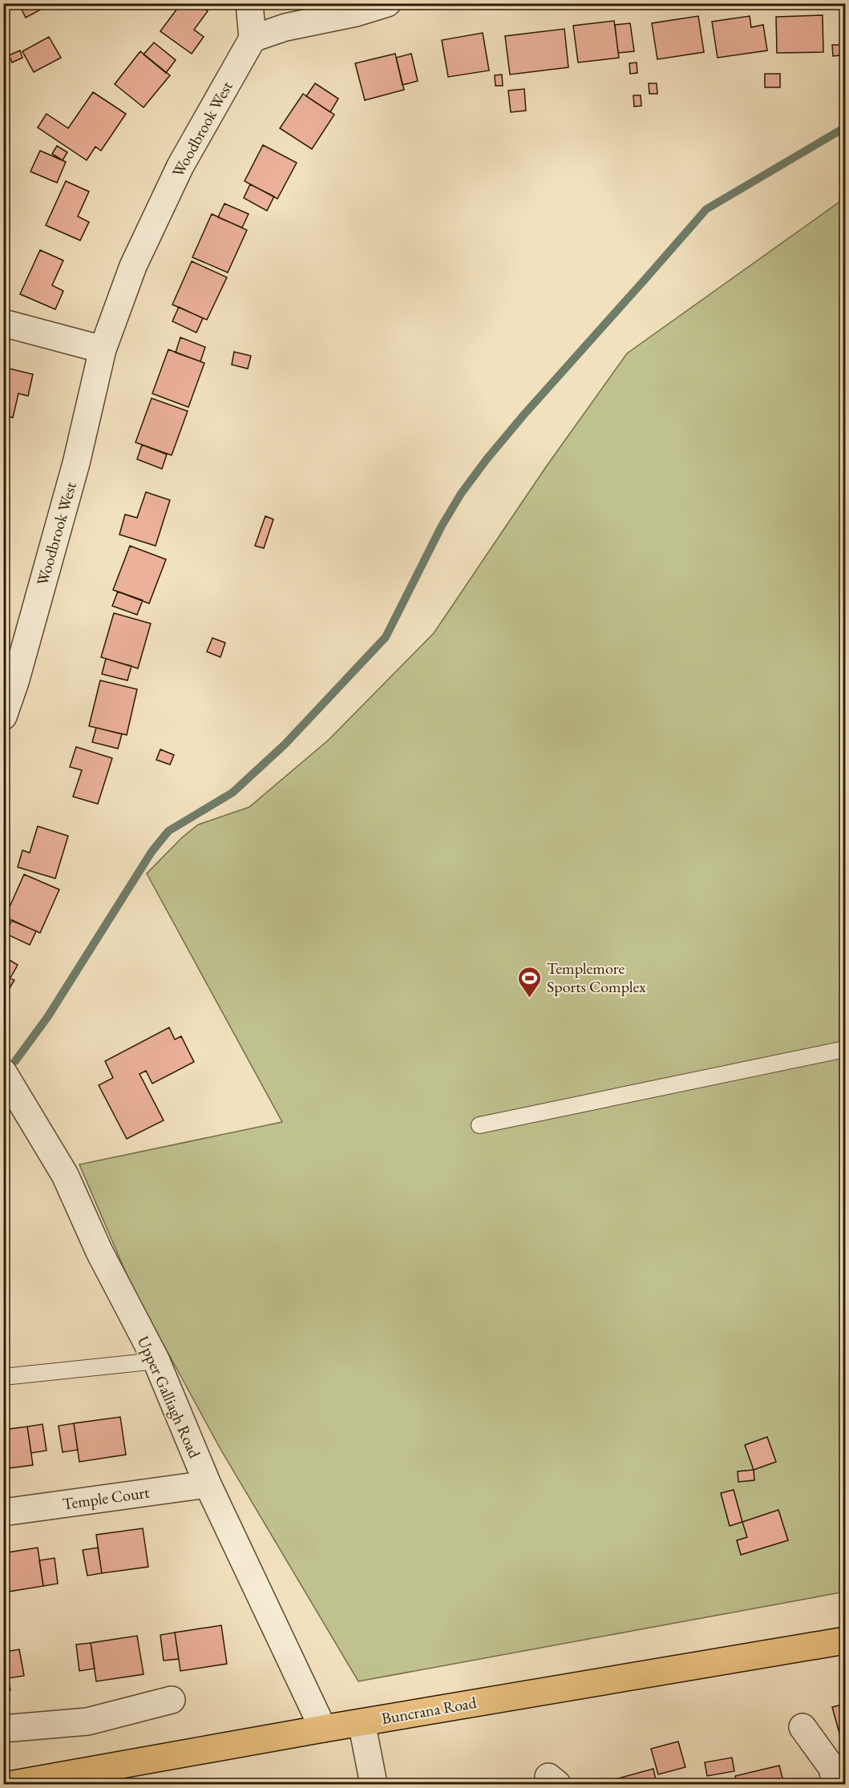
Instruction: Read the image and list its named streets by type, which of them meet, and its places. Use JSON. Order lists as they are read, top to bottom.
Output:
{
  "streets": {
    "highway": ["Buncrana Road"],
    "street": ["Woodbrook West", "Upper Galliagh Road", "Temple Court"]
  },
  "crossings": [
    ["Upper Galliagh Road", "Temple Court"],
    ["Upper Galliagh Road", "Buncrana Road"]
  ],
  "places": {
    "sports": ["Templemore Sports Complex"]
  }
}
